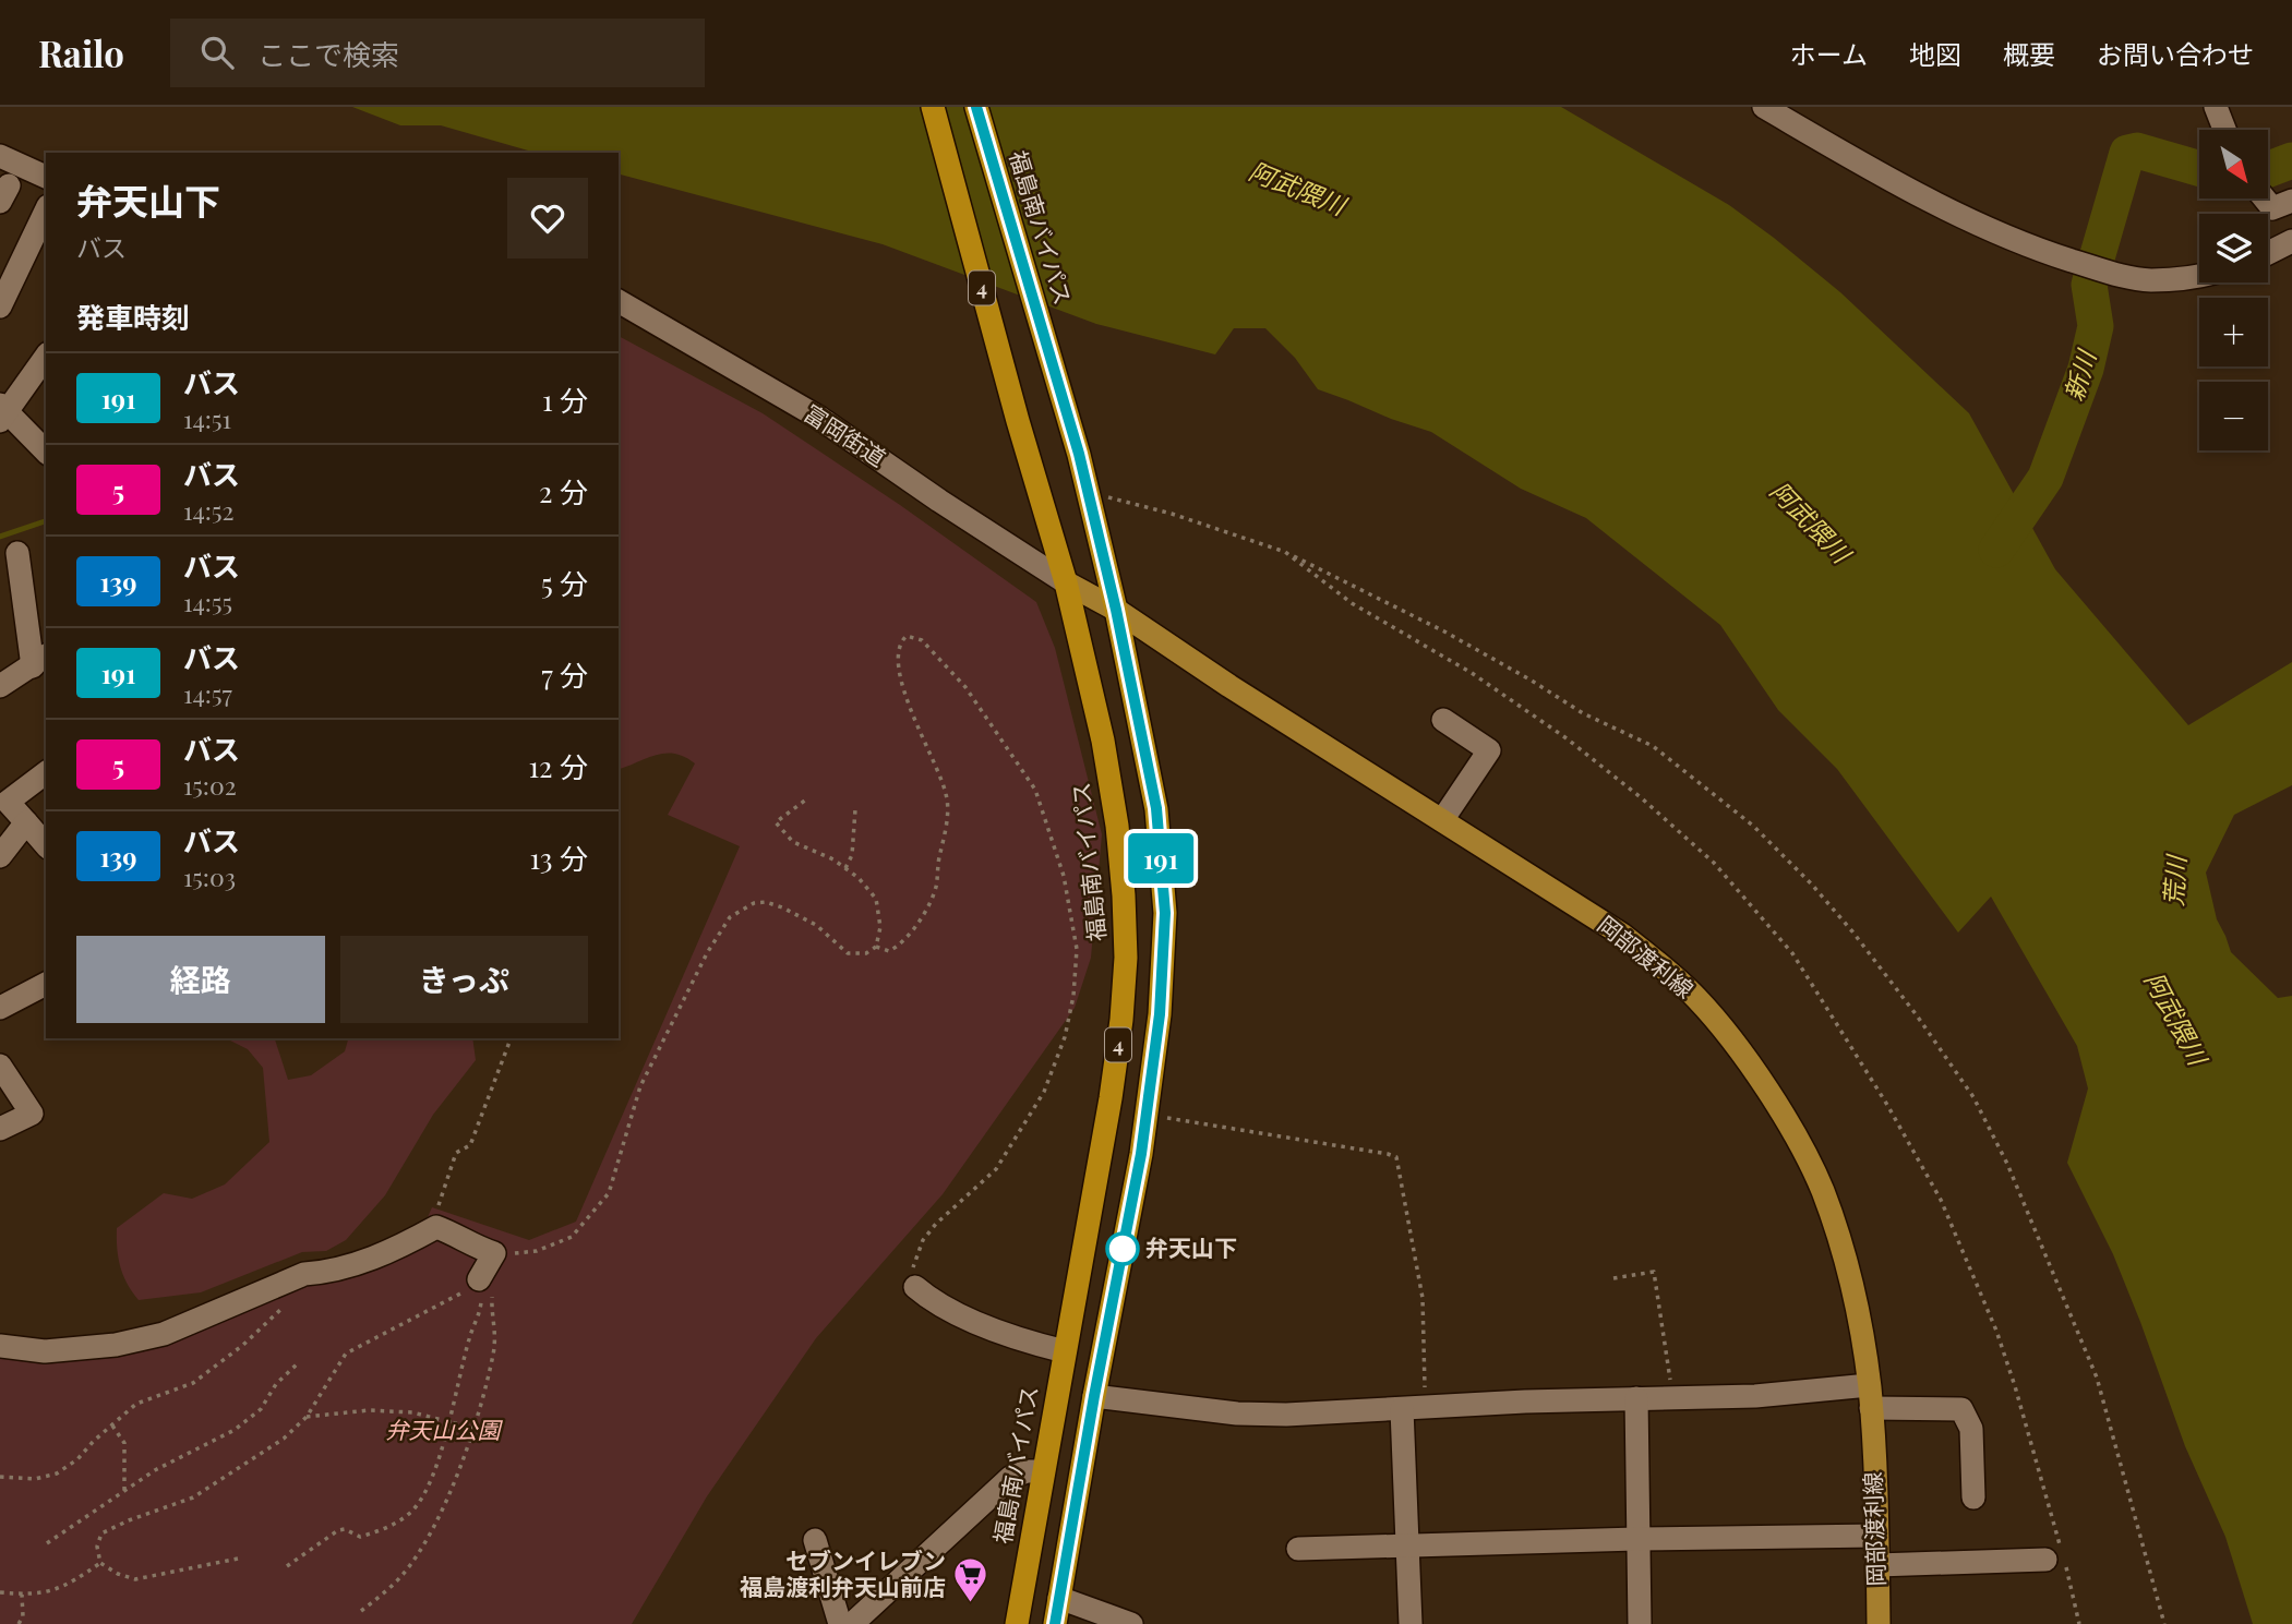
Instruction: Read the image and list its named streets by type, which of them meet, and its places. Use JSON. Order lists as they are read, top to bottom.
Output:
{
  "streets": {
    "highway": ["福島南バイパス", "4"],
    "main road": ["岡部渡利線"],
    "street": ["富岡街道"]
  },
  "crossings": [
    ["福島南バイパス", "富岡街道"],
    ["福島南バイパス", "岡部渡利線"],
    ["富岡街道", "岡部渡利線"]
  ],
  "water": ["阿武隈川", "新川", "荒川"],
  "parks": ["弁天山公園"],
  "places": {
    "other": ["弁天山下"],
    "supermarket": ["セブンイレブン 福島渡利弁天山前店"]
  },
  "lines": ["bus line 191"],
  "north": "bottom right",
  "page": {
    "header": "Railo",
    "search": "ここで検索",
    "nav": [
      "ホーム",
      "地図",
      "概要",
      "お問い合わせ"
    ],
    "on_map": "191",
    "map_buttons": ["+", "−"],
    "heading": [
      ["弁天山下", "バス"],
      "発車時刻"
    ],
    "list": [
      {
        "mark": "191",
        "name": "バス",
        "note": "14:51",
        "value": "1 分"
      },
      {
        "mark": "5",
        "name": "バス",
        "note": "14:52",
        "value": "2 分"
      },
      {
        "mark": "139",
        "name": "バス",
        "note": "14:55",
        "value": "5 分"
      },
      {
        "mark": "191",
        "name": "バス",
        "note": "14:57",
        "value": "7 分"
      },
      {
        "mark": "5",
        "name": "バス",
        "note": "15:02",
        "value": "12 分"
      },
      {
        "mark": "139",
        "name": "バス",
        "note": "15:03",
        "value": "13 分"
      }
    ],
    "buttons": ["経路", "きっぷ"]
  }
}
